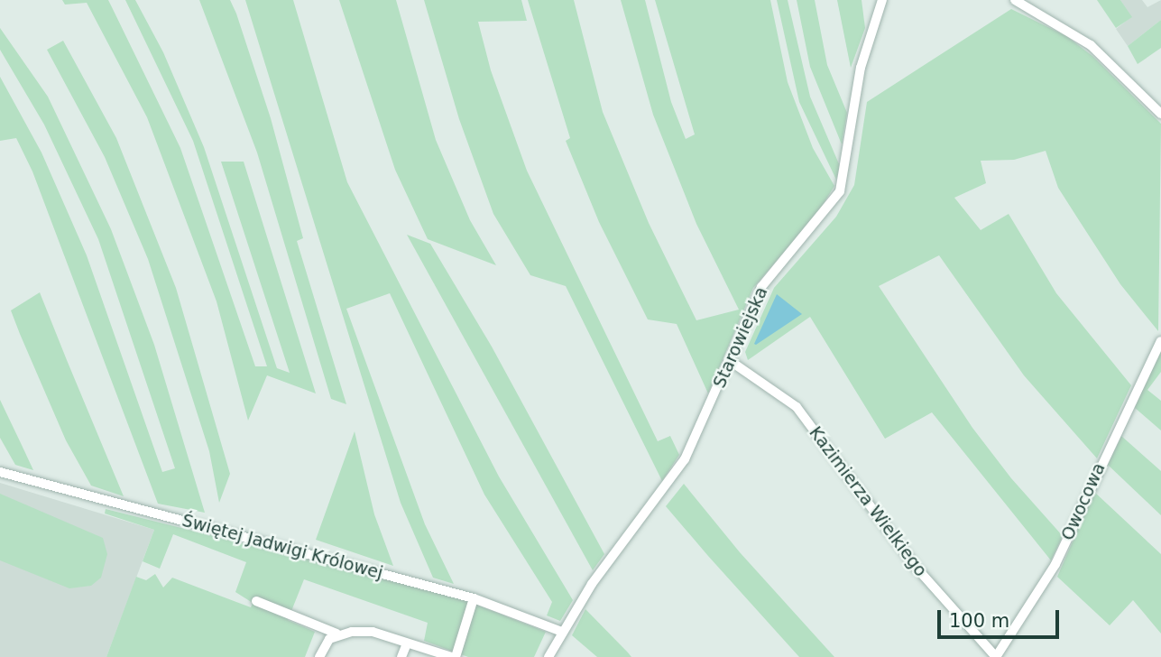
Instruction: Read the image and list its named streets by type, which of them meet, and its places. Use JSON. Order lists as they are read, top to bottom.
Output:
{
  "streets": {
    "street": [
      "Starowiejska",
      "Kazimierza Wielkiego",
      "Owocowa",
      "Świętej Jadwigi Królowej"
    ]
  },
  "crossings": [
    ["Starowiejska", "Kazimierza Wielkiego"],
    ["Starowiejska", "Świętej Jadwigi Królowej"],
    ["Kazimierza Wielkiego", "Owocowa"]
  ],
  "scale_bar": "100 m"
}
